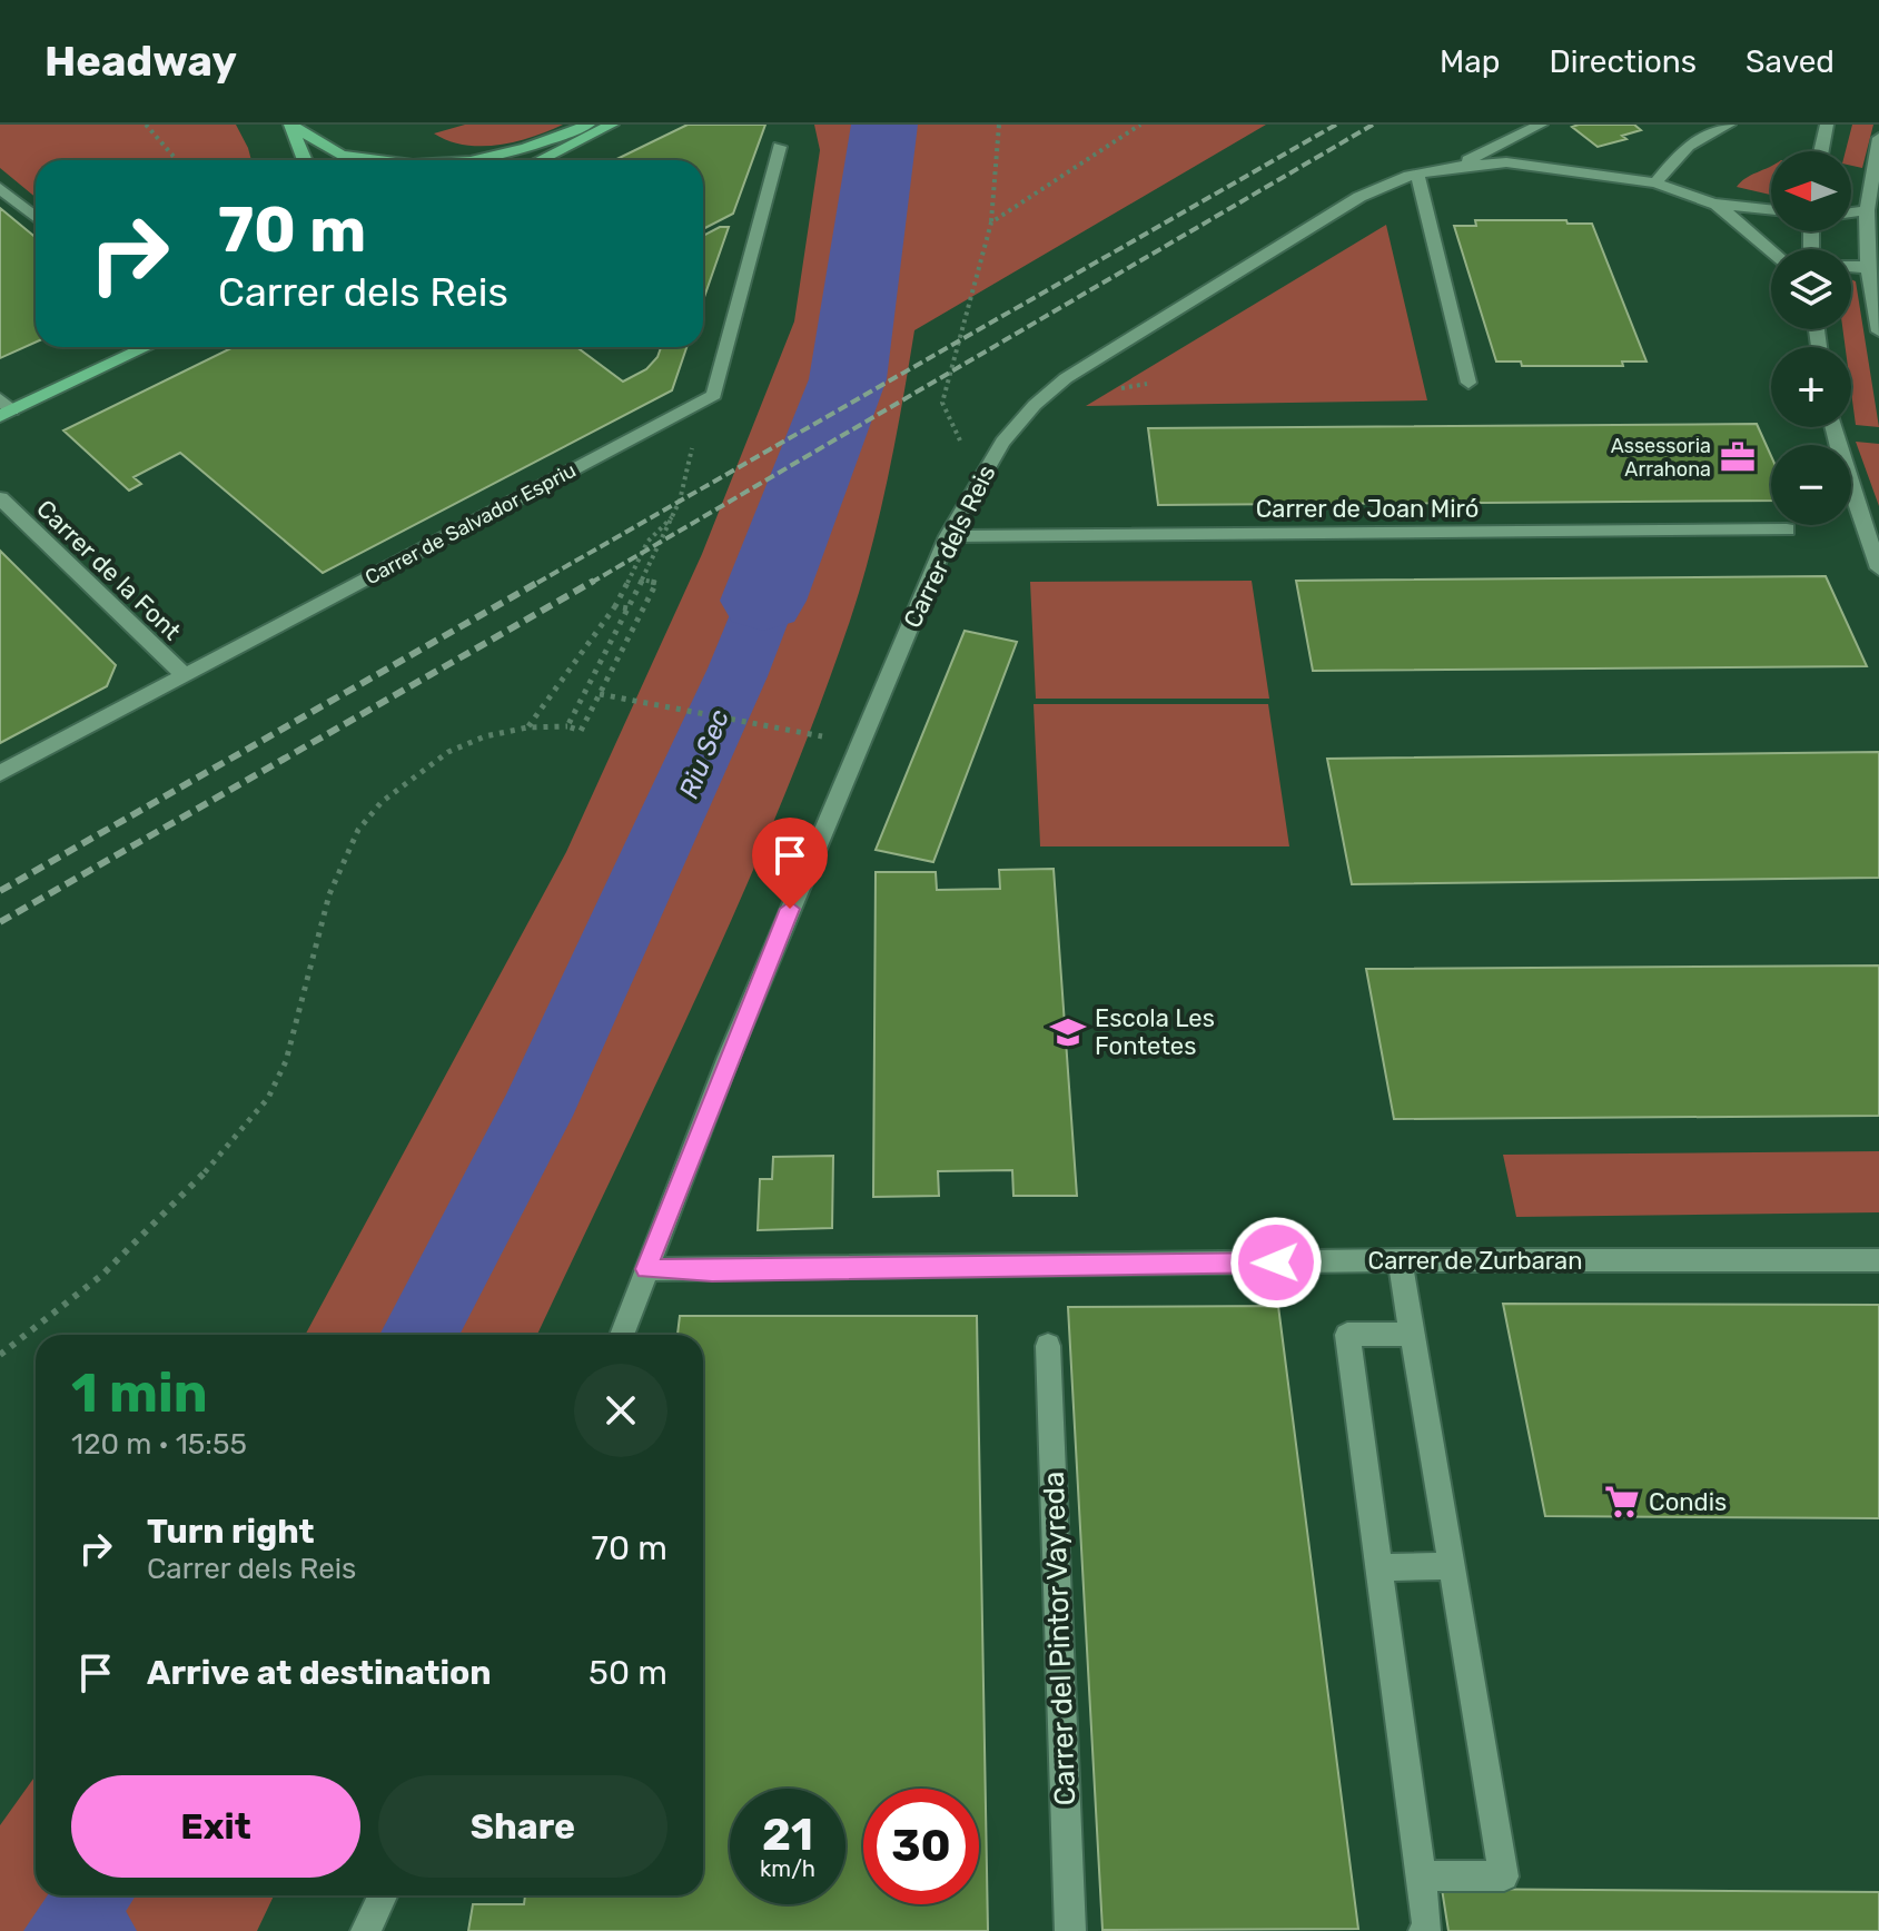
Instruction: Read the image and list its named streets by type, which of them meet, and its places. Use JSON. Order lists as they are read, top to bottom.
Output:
{
  "streets": {
    "street": [
      "Carrer de Joan Miró",
      "Carrer de Salvador Espriu",
      "Carrer dels Reis",
      "Carrer de la Font",
      "Carrer de Zurbaran",
      "Carrer del Pintor Vayreda"
    ]
  },
  "crossings": [
    ["Carrer de Joan Miró", "Carrer dels Reis"],
    ["Carrer de Salvador Espriu", "Carrer de la Font"],
    ["Carrer dels Reis", "Carrer de Zurbaran"]
  ],
  "water": ["Riu Sec"],
  "places": {
    "office": ["Assessoria Arrahona"],
    "school or university": ["Escola Les Fontetes"],
    "supermarket": ["Condis"]
  },
  "north": "left",
  "page": {
    "header": "Headway",
    "nav": ["Map", "Directions", "Saved"],
    "map_buttons": ["+", "−"],
    "turn": ["70 m", "Carrer dels Reis"],
    "heading": ["1 min", "120 m · 15:55"],
    "list": [
      {
        "name": "Turn right",
        "note": "Carrer dels Reis",
        "value": "70 m"
      },
      {
        "name": "Arrive at destination",
        "value": "50 m"
      }
    ],
    "buttons": ["Exit", "Share"],
    "speed": "21 km/h",
    "limit": "30"
  }
}
